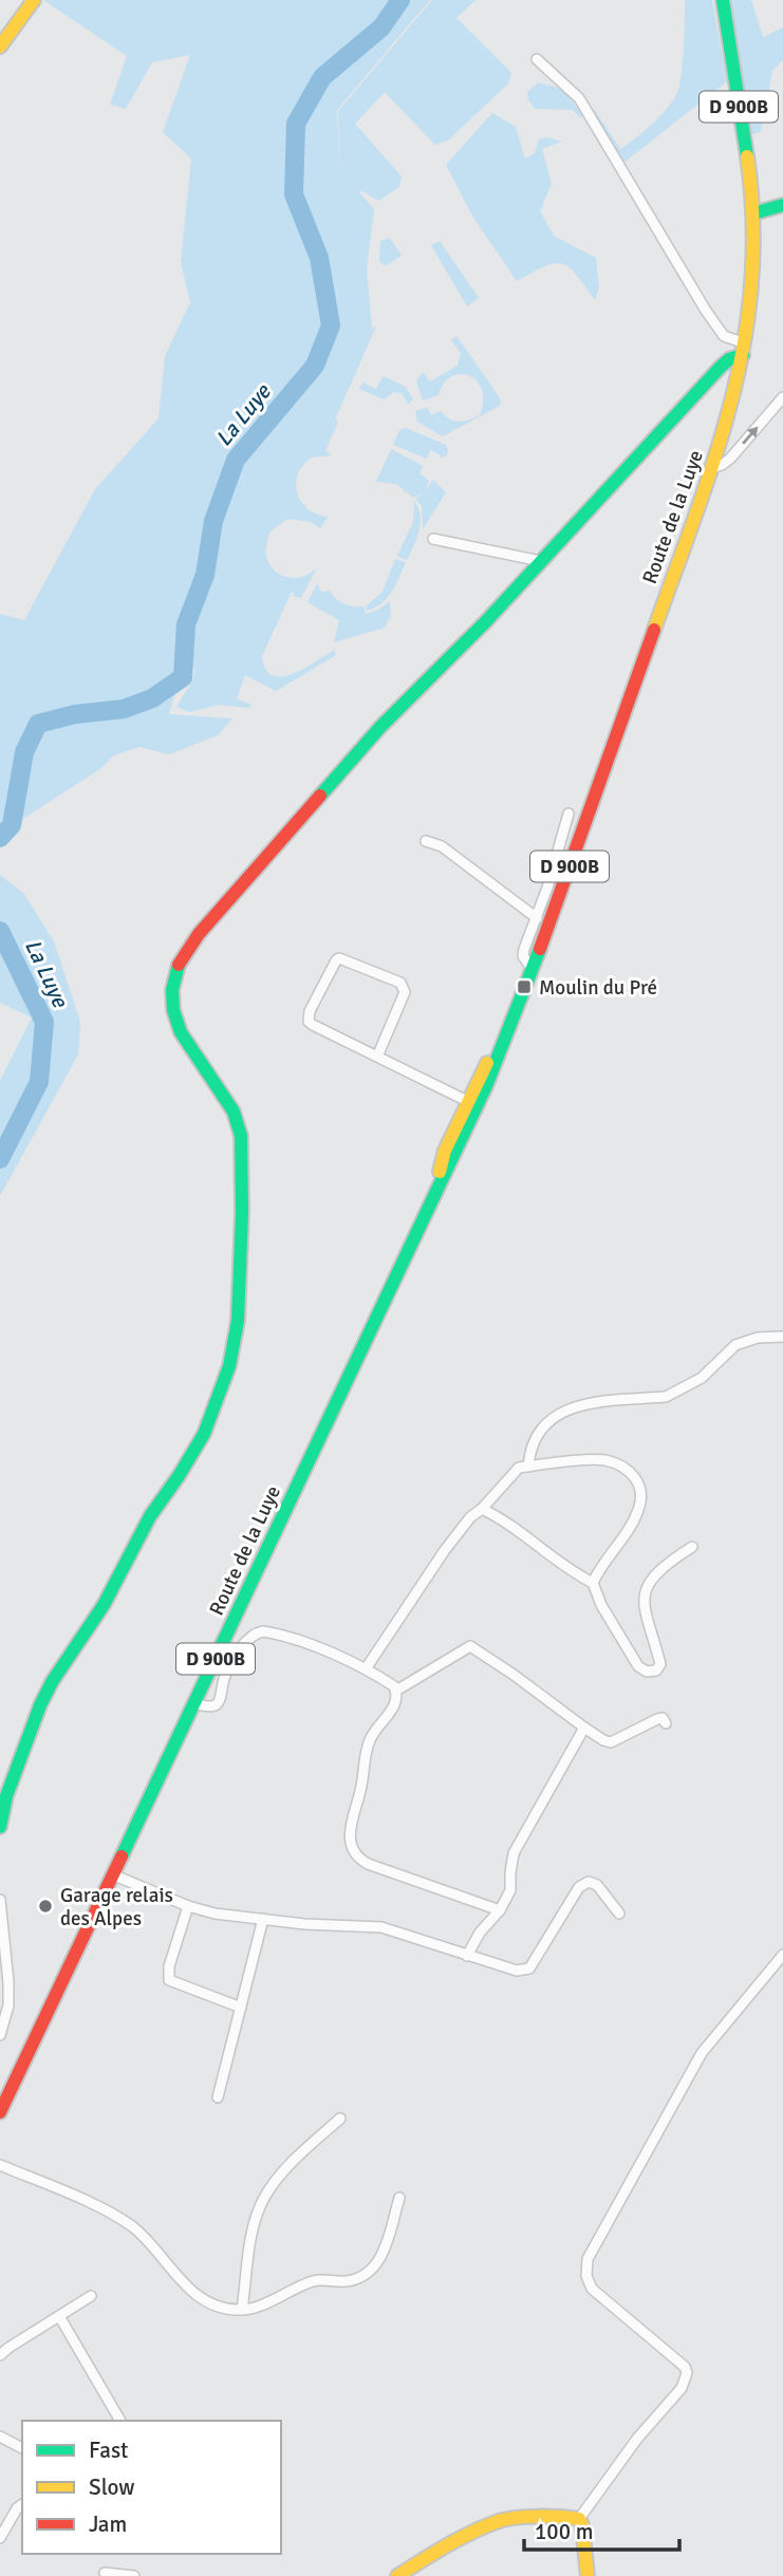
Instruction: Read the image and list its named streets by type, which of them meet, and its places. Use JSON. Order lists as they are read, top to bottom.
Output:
{
  "streets": {
    "main road": ["D 900B", "Route de la Luye"]
  },
  "water": ["La Luye"],
  "places": {
    "transit": ["Moulin du Pré"],
    "other": ["Garage relais des Alpes"]
  },
  "legend": ["Fast", "Slow", "Jam"],
  "scale_bar": "100 m"
}
